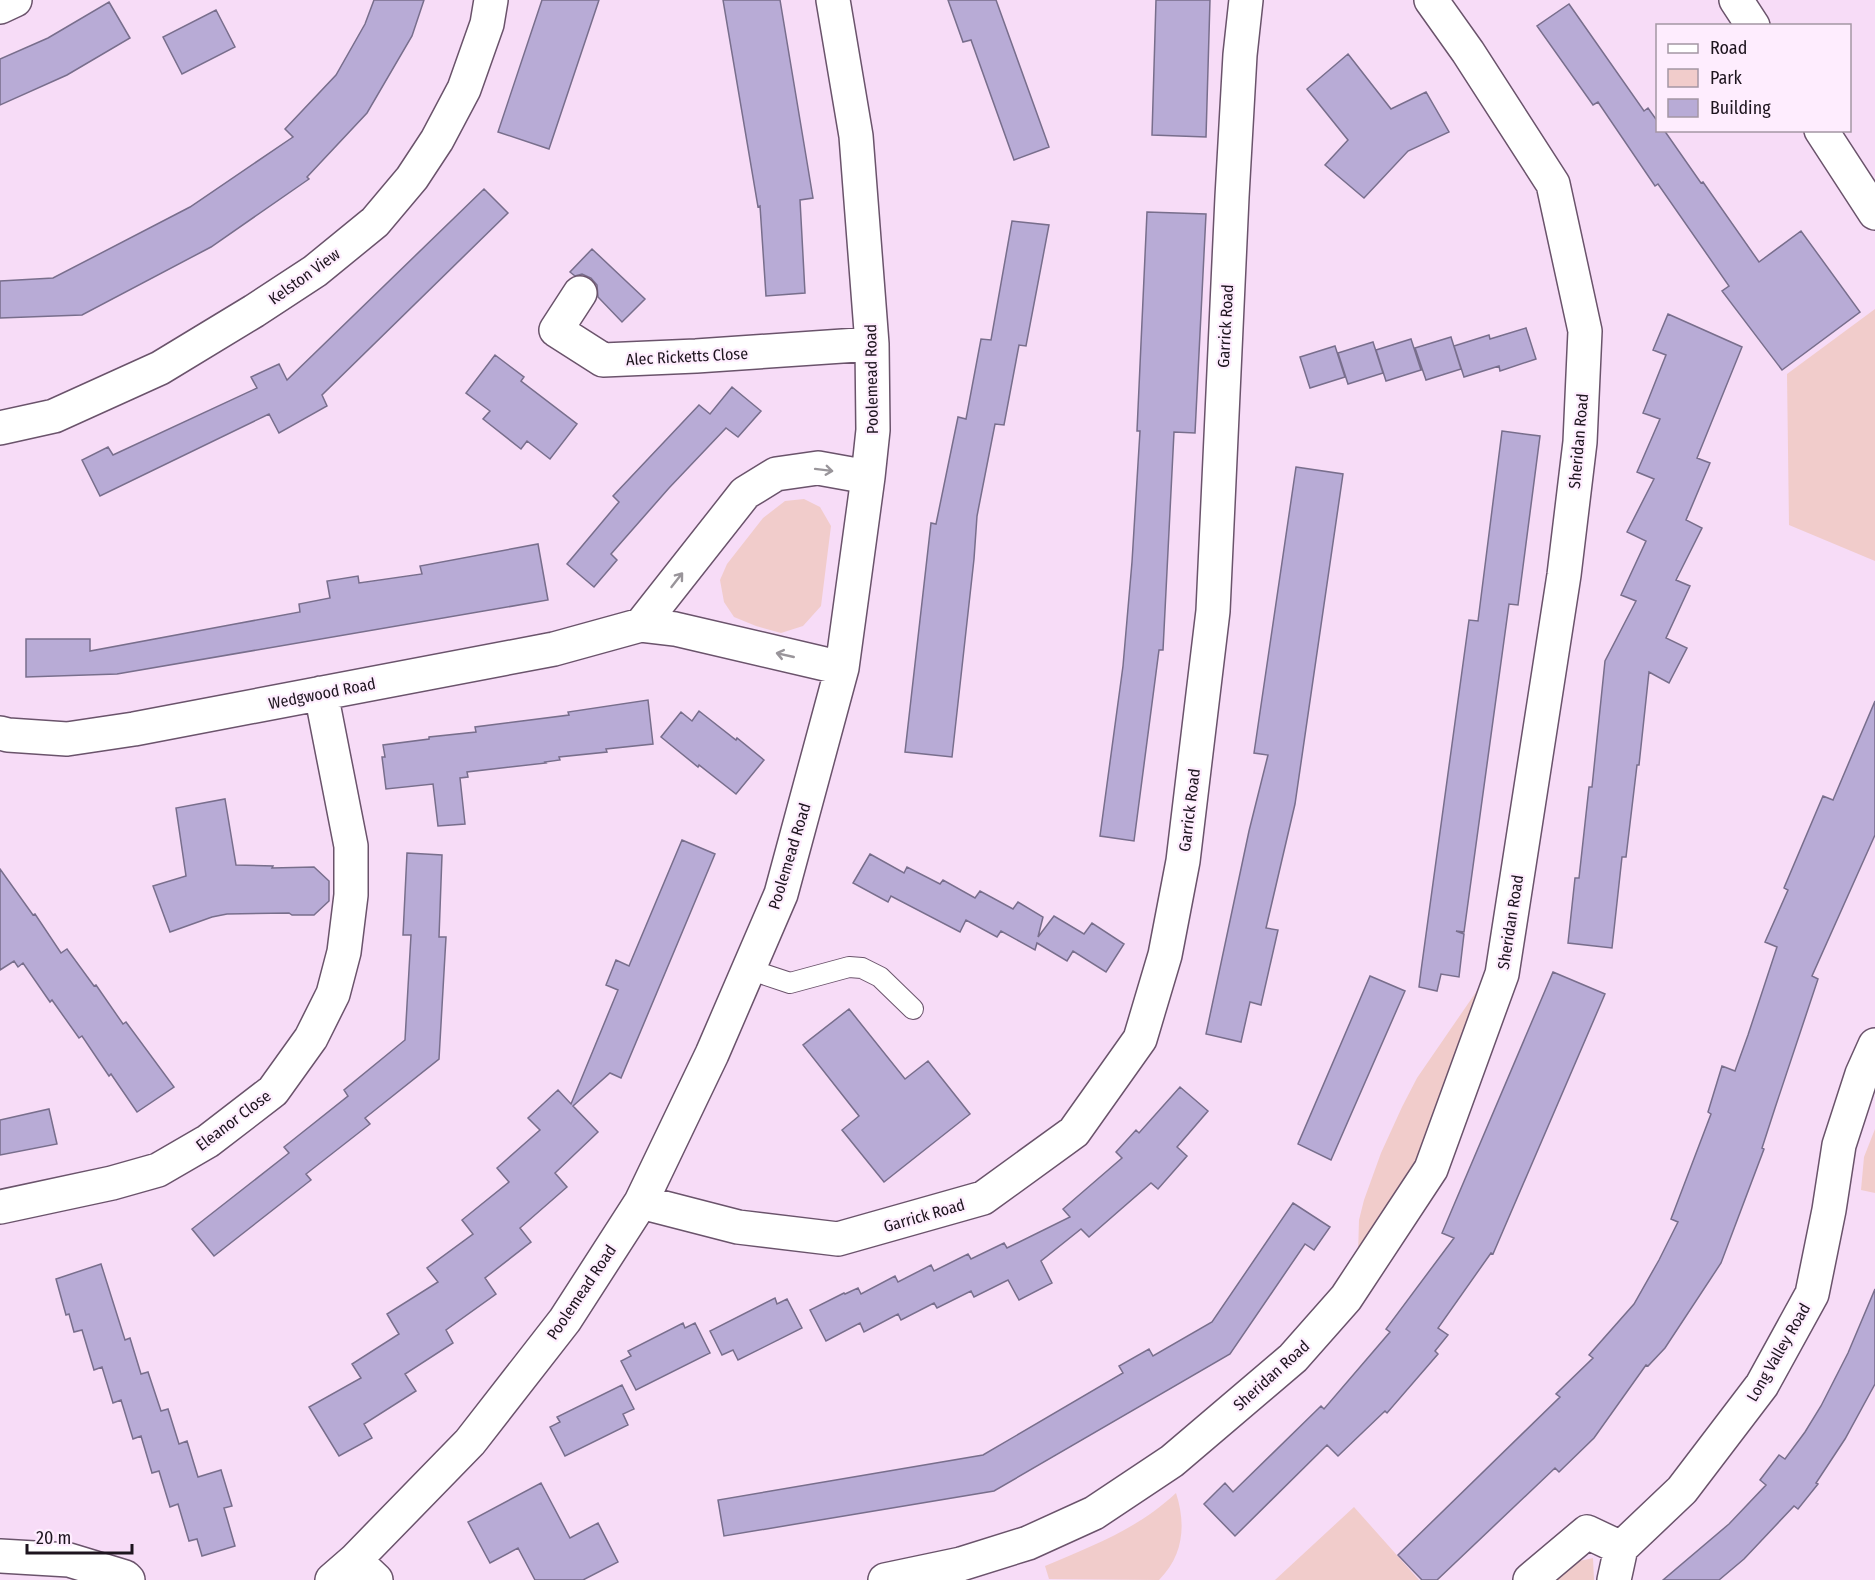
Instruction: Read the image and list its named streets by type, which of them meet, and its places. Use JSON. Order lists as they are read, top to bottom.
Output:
{
  "streets": {
    "street": [
      "Kelston View",
      "Garrick Road",
      "Alec Ricketts Close",
      "Poolemead Road",
      "Sheridan Road",
      "Wedgwood Road",
      "Eleanor Close",
      "Long Valley Road"
    ]
  },
  "crossings": [
    ["Garrick Road", "Poolemead Road"],
    ["Alec Ricketts Close", "Poolemead Road"],
    ["Poolemead Road", "Wedgwood Road"],
    ["Wedgwood Road", "Eleanor Close"]
  ],
  "legend": ["Road", "Park", "Building"],
  "scale_bar": "20 m"
}
